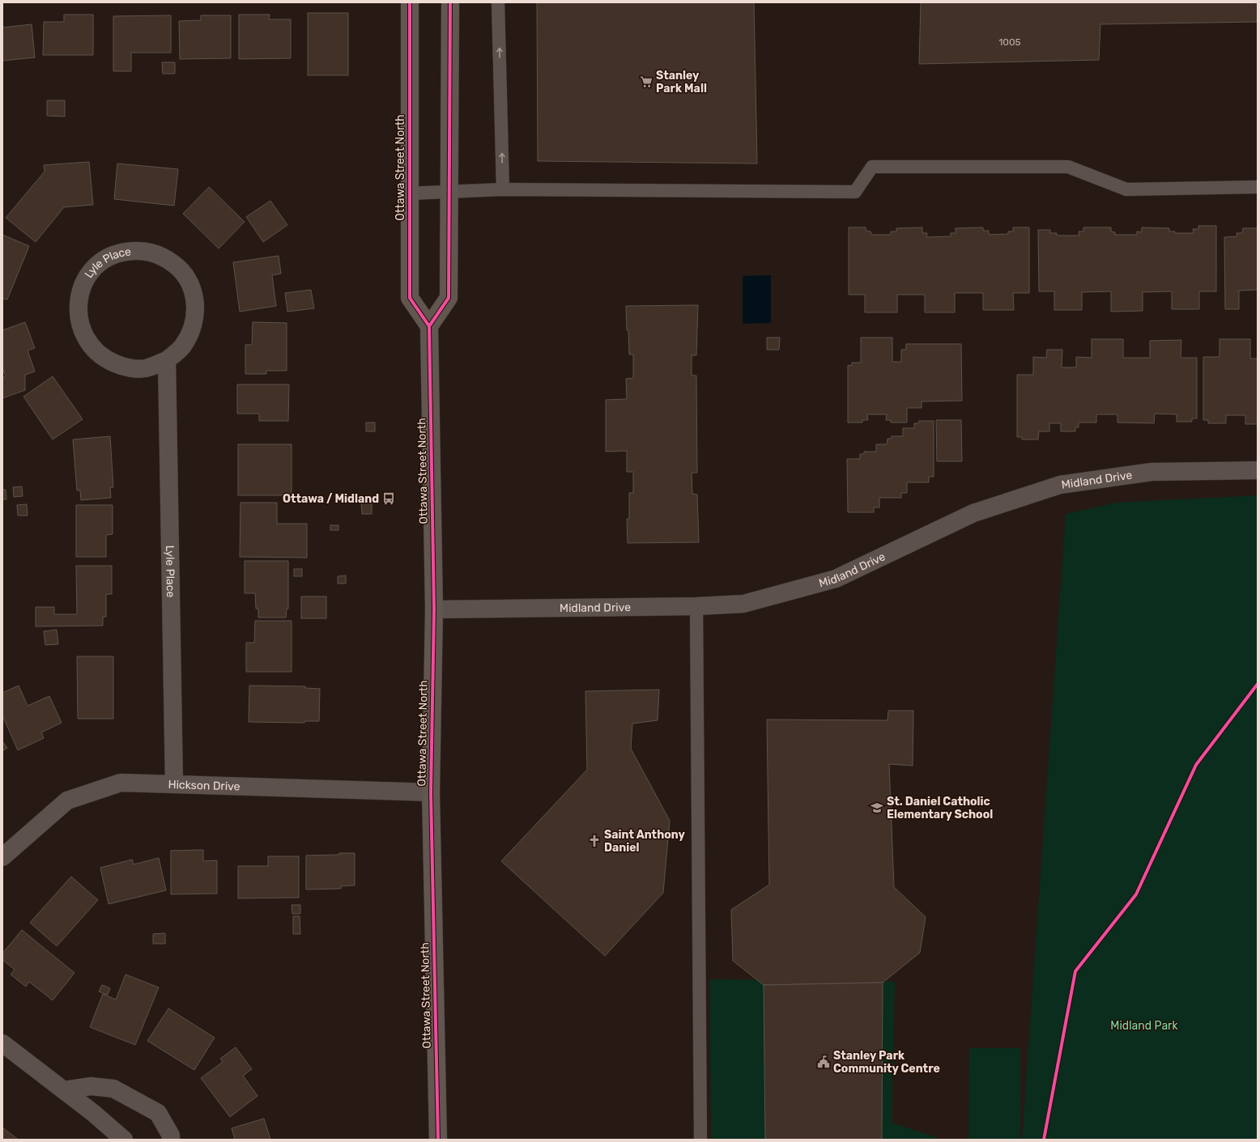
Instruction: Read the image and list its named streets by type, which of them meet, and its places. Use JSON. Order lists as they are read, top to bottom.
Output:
{
  "streets": {
    "main road": ["Ottawa Street North"],
    "street": ["Lyle Place", "Midland Drive", "Hickson Drive"]
  },
  "crossings": [
    ["Ottawa Street North", "Midland Drive"],
    ["Ottawa Street North", "Hickson Drive"],
    ["Lyle Place", "Hickson Drive"]
  ],
  "parks": ["Midland Park"],
  "places": {
    "supermarket": ["Stanley Park Mall"],
    "bus stop": ["Ottawa / Midland"],
    "school or university": ["St. Daniel Catholic Elementary School"],
    "church": ["Saint Anthony Daniel"],
    "public building": ["Stanley Park Community Centre"]
  },
  "house_numbers": ["1005"]
}
